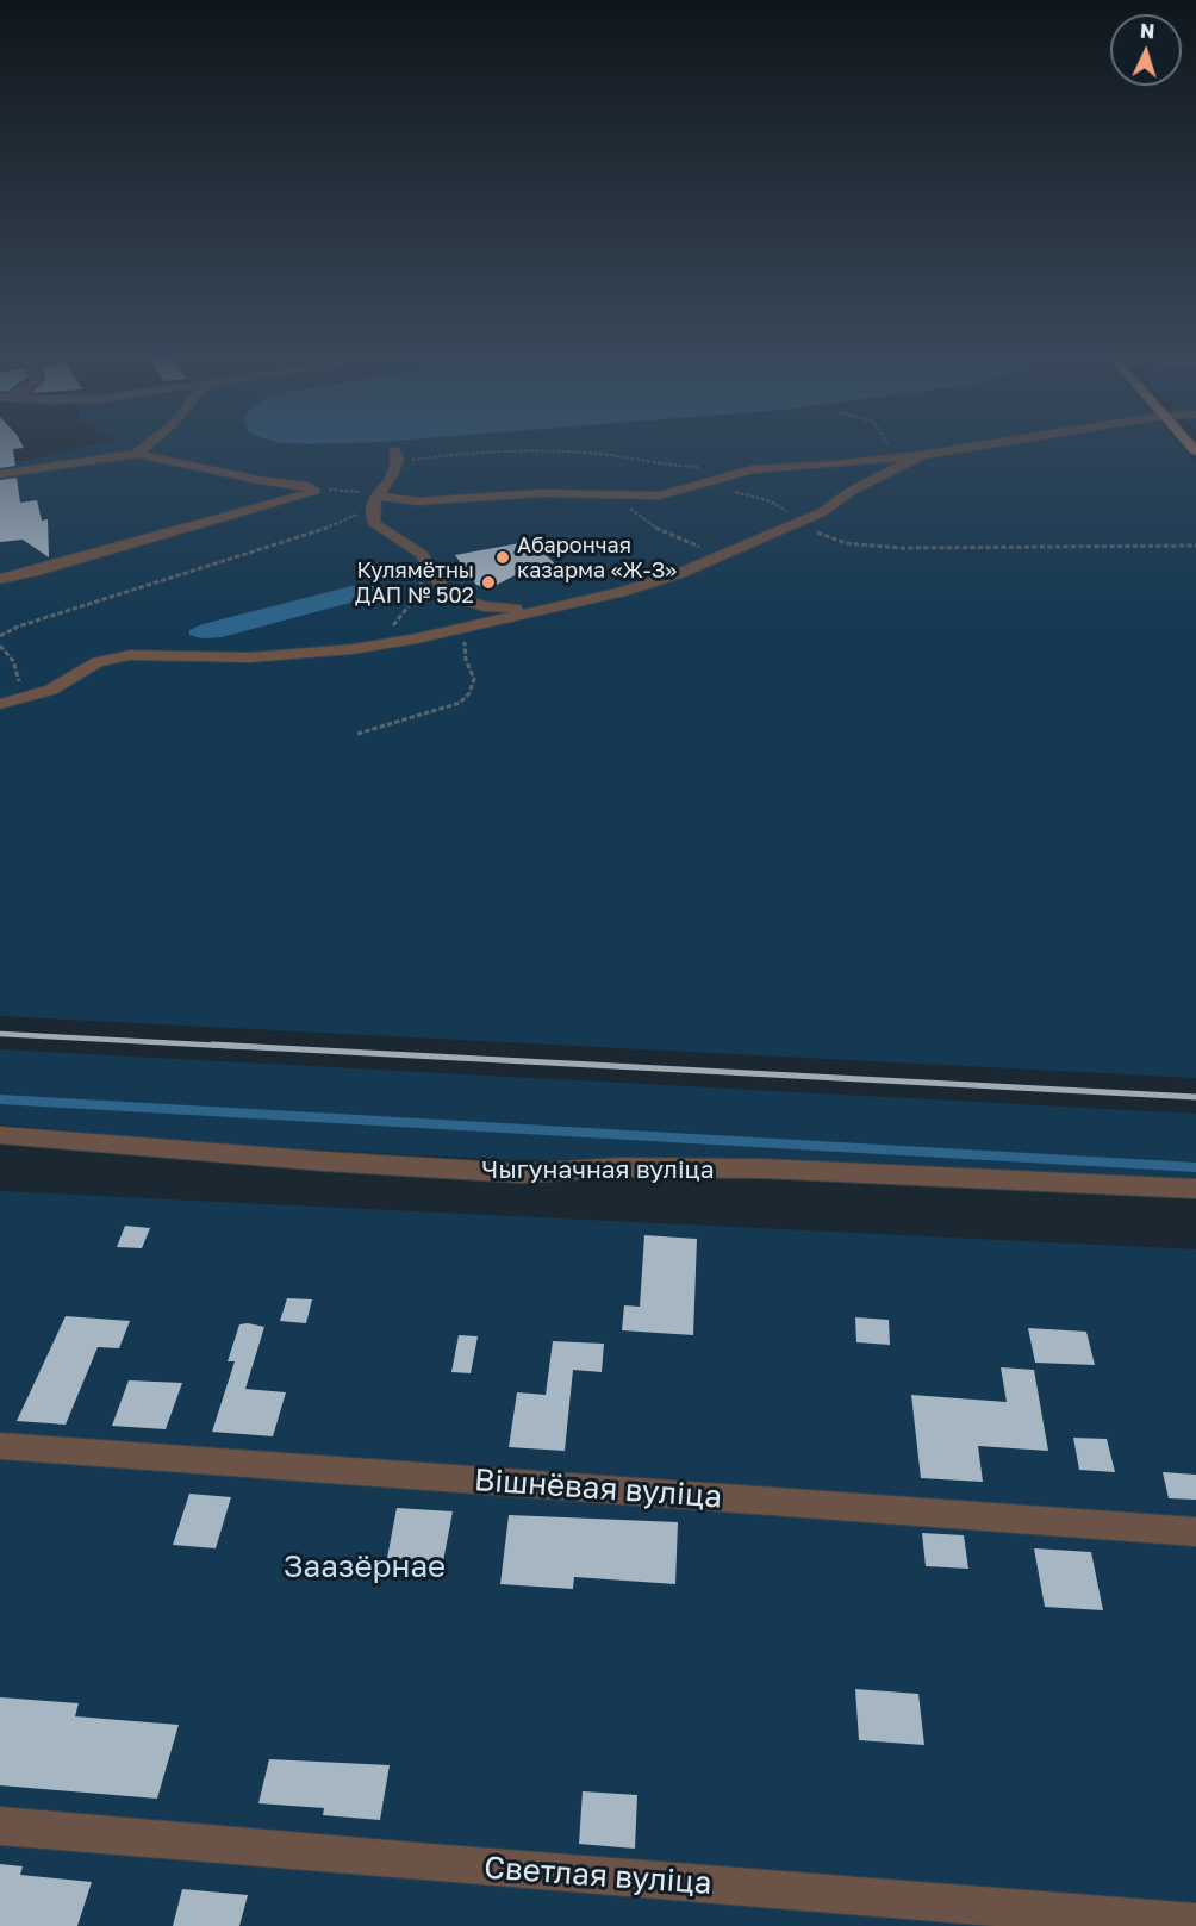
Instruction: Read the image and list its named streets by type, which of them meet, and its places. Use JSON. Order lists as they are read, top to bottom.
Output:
{
  "streets": {
    "street": ["Чыгуначная вуліца", "Вішнёвая вуліца", "Светлая вуліца"]
  },
  "parks": ["Заазёрнае"],
  "places": ["Абарончая казарма «Ж-З»", "Кулямётны ДАП № 502"],
  "north": "top"
}
